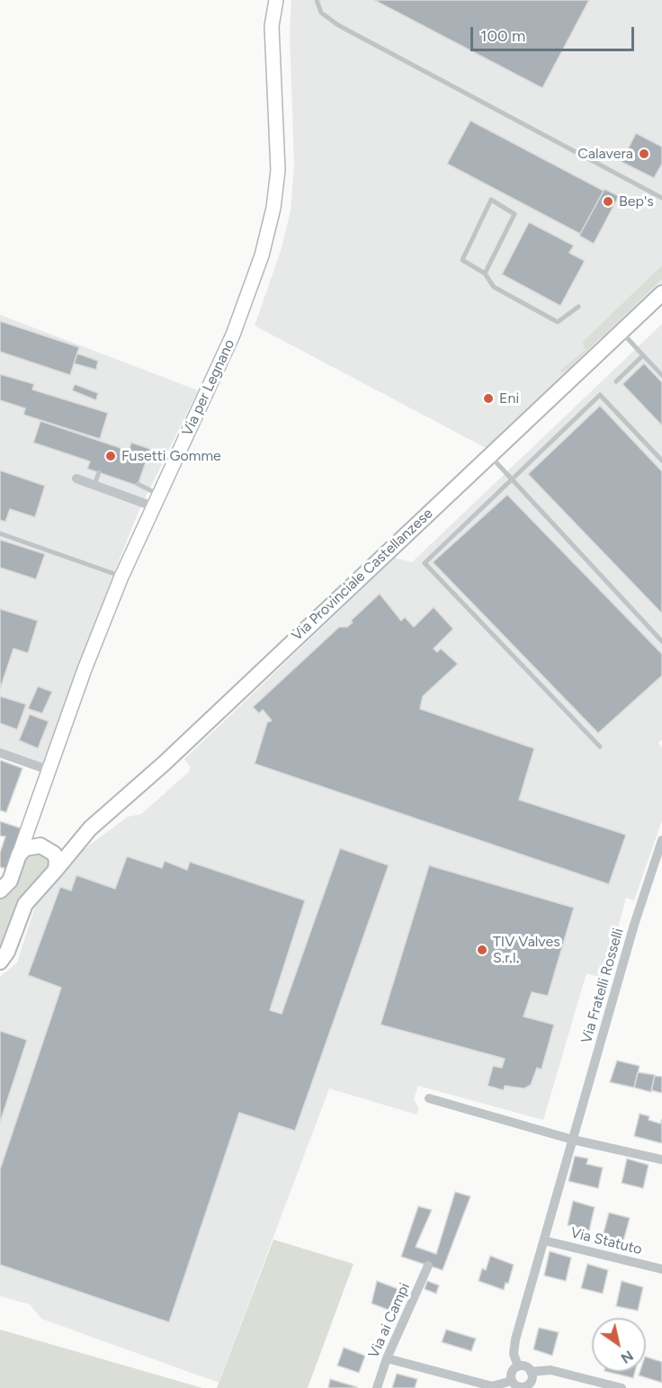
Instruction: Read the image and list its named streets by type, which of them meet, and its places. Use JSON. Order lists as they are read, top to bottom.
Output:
{
  "streets": {
    "main road": ["Via Provinciale Castellanzese"],
    "street": [
      "Via per Legnano",
      "Via Fratelli Rosselli",
      "Via Statuto",
      "Via ai Campi"
    ]
  },
  "crossings": [
    ["Via per Legnano", "Via Provinciale Castellanzese"],
    ["Via Fratelli Rosselli", "Via Statuto"]
  ],
  "places": [
    "Calavera",
    "Bep's",
    "Eni",
    "Fusetti Gomme",
    "TIV Valves S.r.l."
  ],
  "scale_bar": "100 m",
  "north": "bottom right"
}
